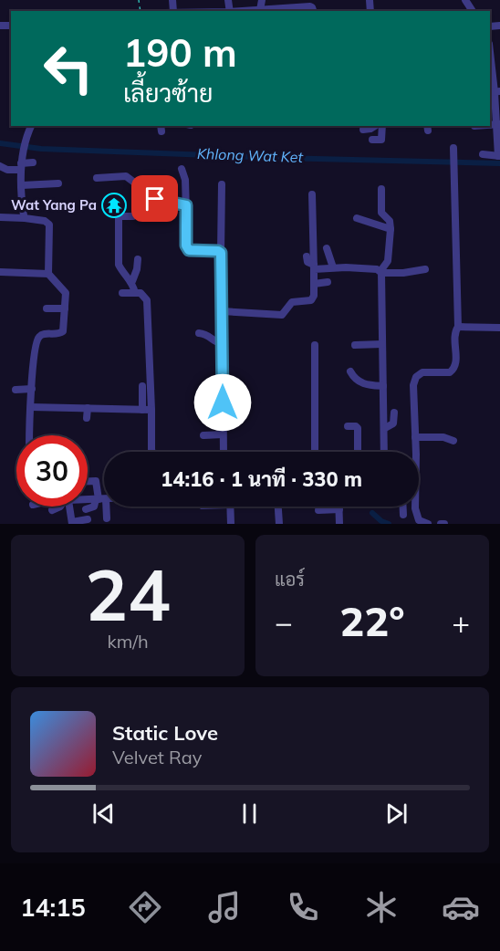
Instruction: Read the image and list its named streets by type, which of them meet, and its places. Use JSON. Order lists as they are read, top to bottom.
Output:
{
  "water": ["Khlong Wat Ket"],
  "places": {
    "temple": ["Wat Yang Pa"]
  },
  "page": {
    "turn": ["190 m", "เลี้ยวซ้าย"],
    "limit": "30",
    "trip": "14:16 · 1 นาที · 330 m",
    "tile": [
      ["24", "km/h"],
      "แอร์"
    ],
    "heat": ["−", "22°", "+"],
    "song": ["Static Love", "Velvet Ray"],
    "tabs": "14:15"
  }
}
